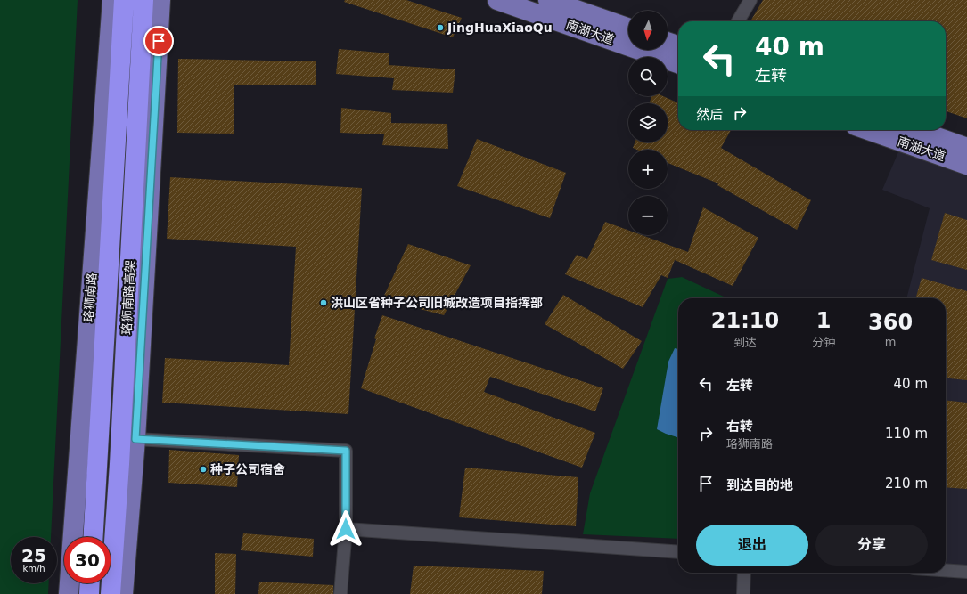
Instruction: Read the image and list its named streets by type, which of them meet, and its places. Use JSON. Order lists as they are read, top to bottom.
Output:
{
  "streets": {
    "highway": ["珞狮南路高架"],
    "main road": ["南湖大道", "珞狮南路"]
  },
  "places": ["JingHuaXiaoQu", "洪山区省种子公司旧城改造项目指挥部", "种子公司宿舍"],
  "north": "bottom",
  "page": {
    "map_buttons": ["+", "−"],
    "turn": ["40 m", "左转"],
    "then": "然后",
    "eta": [
      "21:10",
      "到达",
      "1",
      "分钟",
      "360",
      "m"
    ],
    "list": [
      {
        "name": "左转",
        "value": "40 m"
      },
      {
        "name": "右转",
        "note": "珞狮南路",
        "value": "110 m"
      },
      {
        "name": "到达目的地",
        "value": "210 m"
      }
    ],
    "buttons": ["退出", "分享"],
    "speed": "25 km/h",
    "limit": "30"
  }
}
